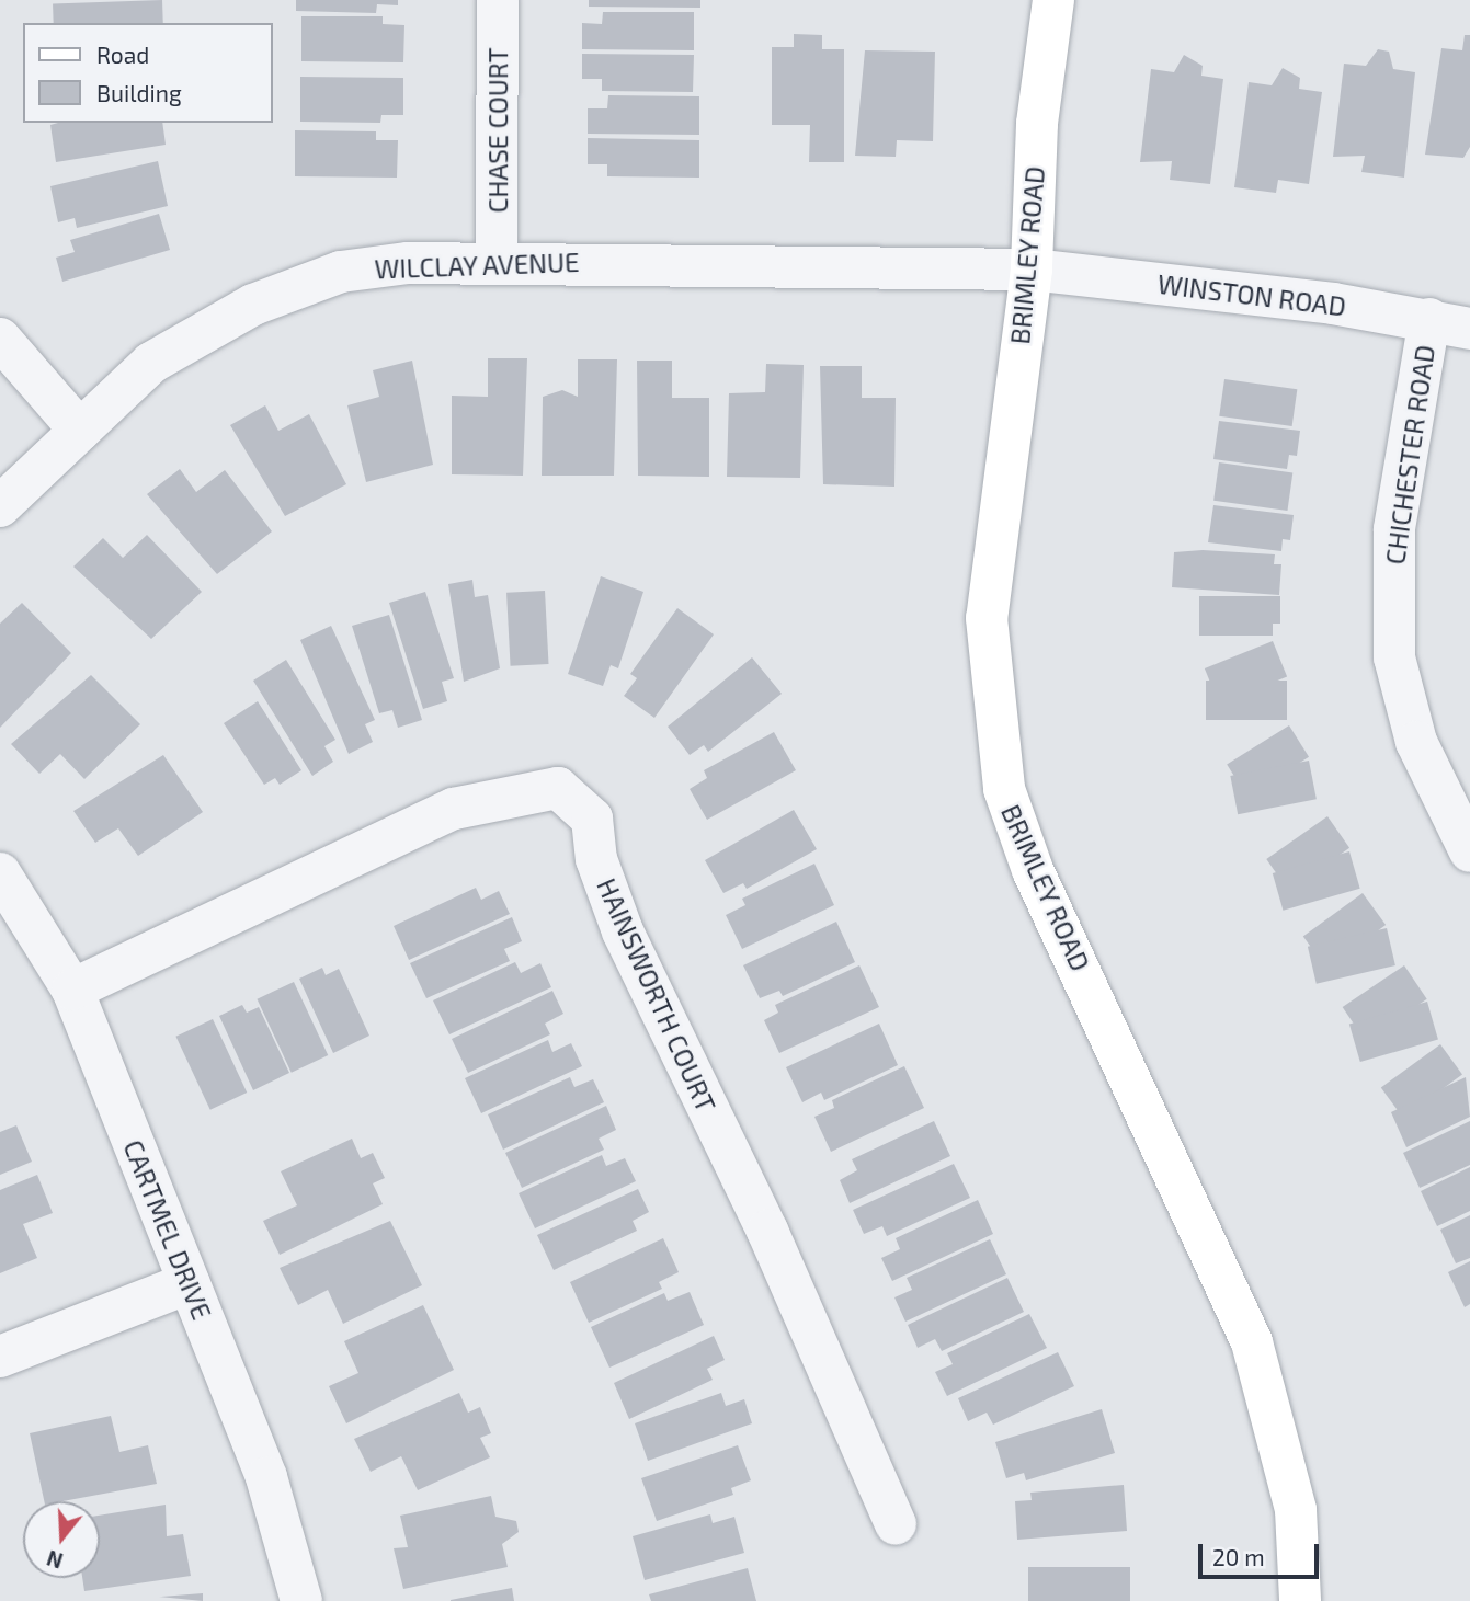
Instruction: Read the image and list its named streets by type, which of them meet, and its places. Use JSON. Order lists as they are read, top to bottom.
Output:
{
  "streets": {
    "main road": ["BRIMLEY ROAD"],
    "street": [
      "CHASE COURT",
      "WILCLAY AVENUE",
      "WINSTON ROAD",
      "CHICHESTER ROAD",
      "HAINSWORTH COURT",
      "CARTMEL DRIVE"
    ]
  },
  "crossings": [
    ["CHASE COURT", "WILCLAY AVENUE"],
    ["BRIMLEY ROAD", "WILCLAY AVENUE"],
    ["BRIMLEY ROAD", "WINSTON ROAD"],
    ["WILCLAY AVENUE", "WINSTON ROAD"],
    ["WINSTON ROAD", "CHICHESTER ROAD"],
    ["HAINSWORTH COURT", "CARTMEL DRIVE"]
  ],
  "legend": ["Road", "Building"],
  "scale_bar": "20 m",
  "north": "bottom"
}
